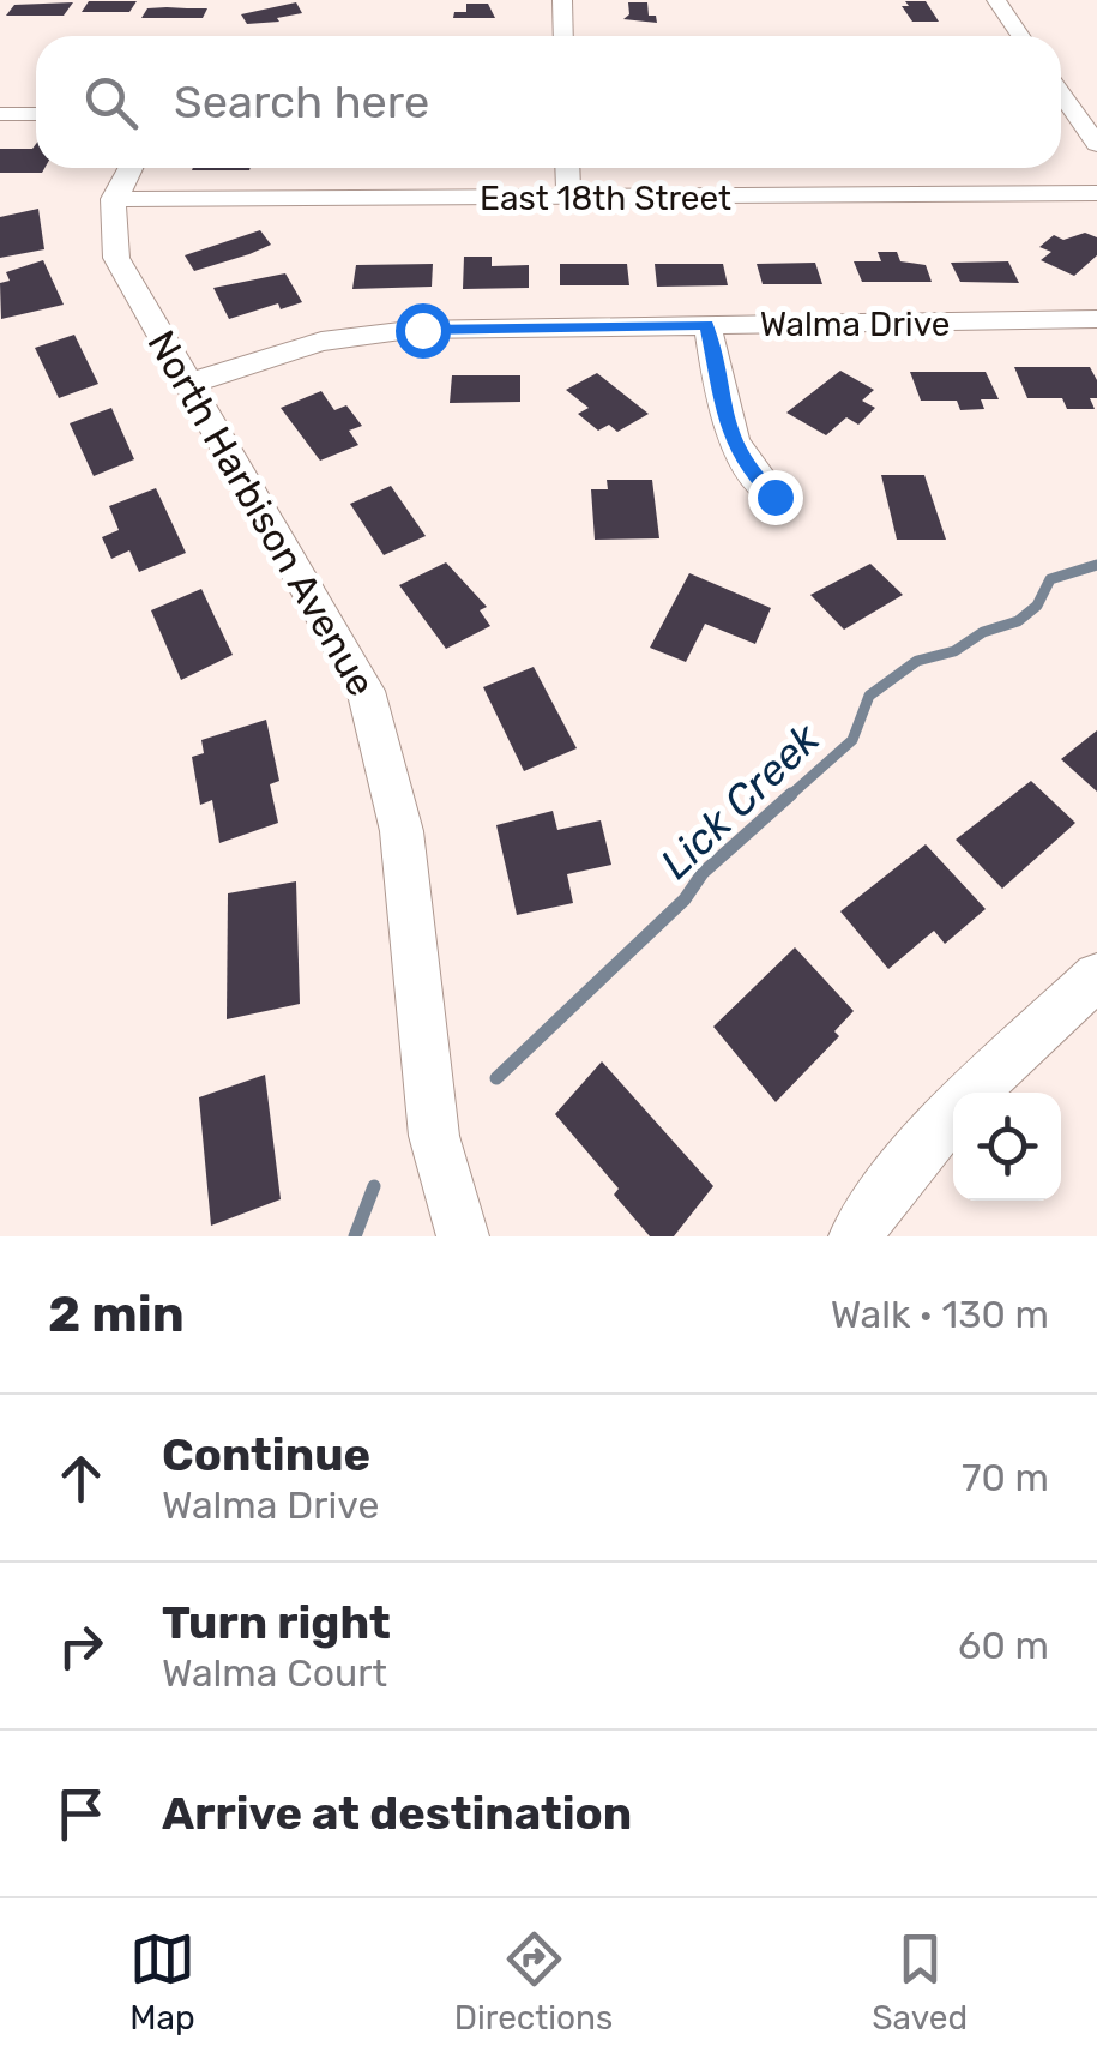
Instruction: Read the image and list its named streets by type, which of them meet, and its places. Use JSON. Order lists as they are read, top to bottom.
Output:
{
  "streets": {
    "street": ["East 18th Street", "Walma Drive", "North Harbison Avenue"]
  },
  "crossings": [
    ["East 18th Street", "North Harbison Avenue"],
    ["Walma Drive", "North Harbison Avenue"]
  ],
  "water": ["Lick Creek"],
  "page": {
    "search": "Search here",
    "heading": ["2 min", "Walk · 130 m"],
    "list": [
      ["Continue", "Walma Drive", "70 m"],
      ["Turn right", "Walma Court", "60 m"],
      "Arrive at destination"
    ],
    "nav": ["Map", "Directions", "Saved"]
  }
}
